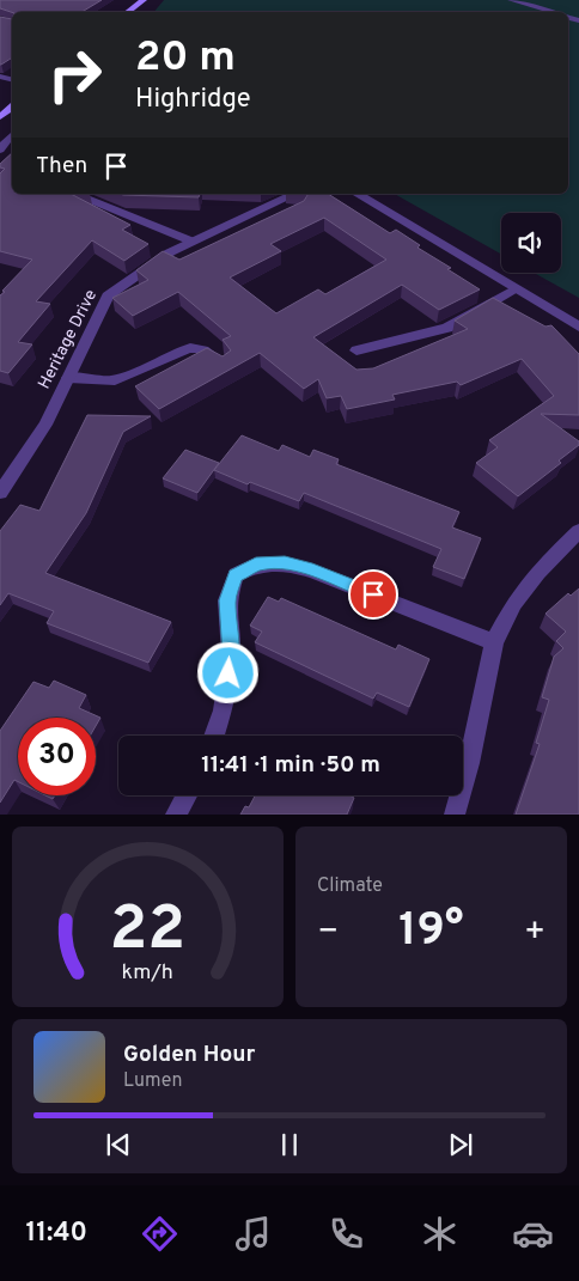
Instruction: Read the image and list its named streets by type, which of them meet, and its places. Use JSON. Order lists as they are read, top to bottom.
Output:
{
  "streets": {
    "street": ["Heritage Drive"]
  },
  "page": {
    "turn": ["20 m", "Highridge"],
    "then": "Then",
    "limit": "30",
    "trip": "11:41 · 1 min · 50 m",
    "tile": "Climate",
    "heat": ["−", "19°", "+"],
    "song": ["Golden Hour", "Lumen"],
    "tabs": "11:40",
    "gauge": ["22", "km/h"]
  }
}
